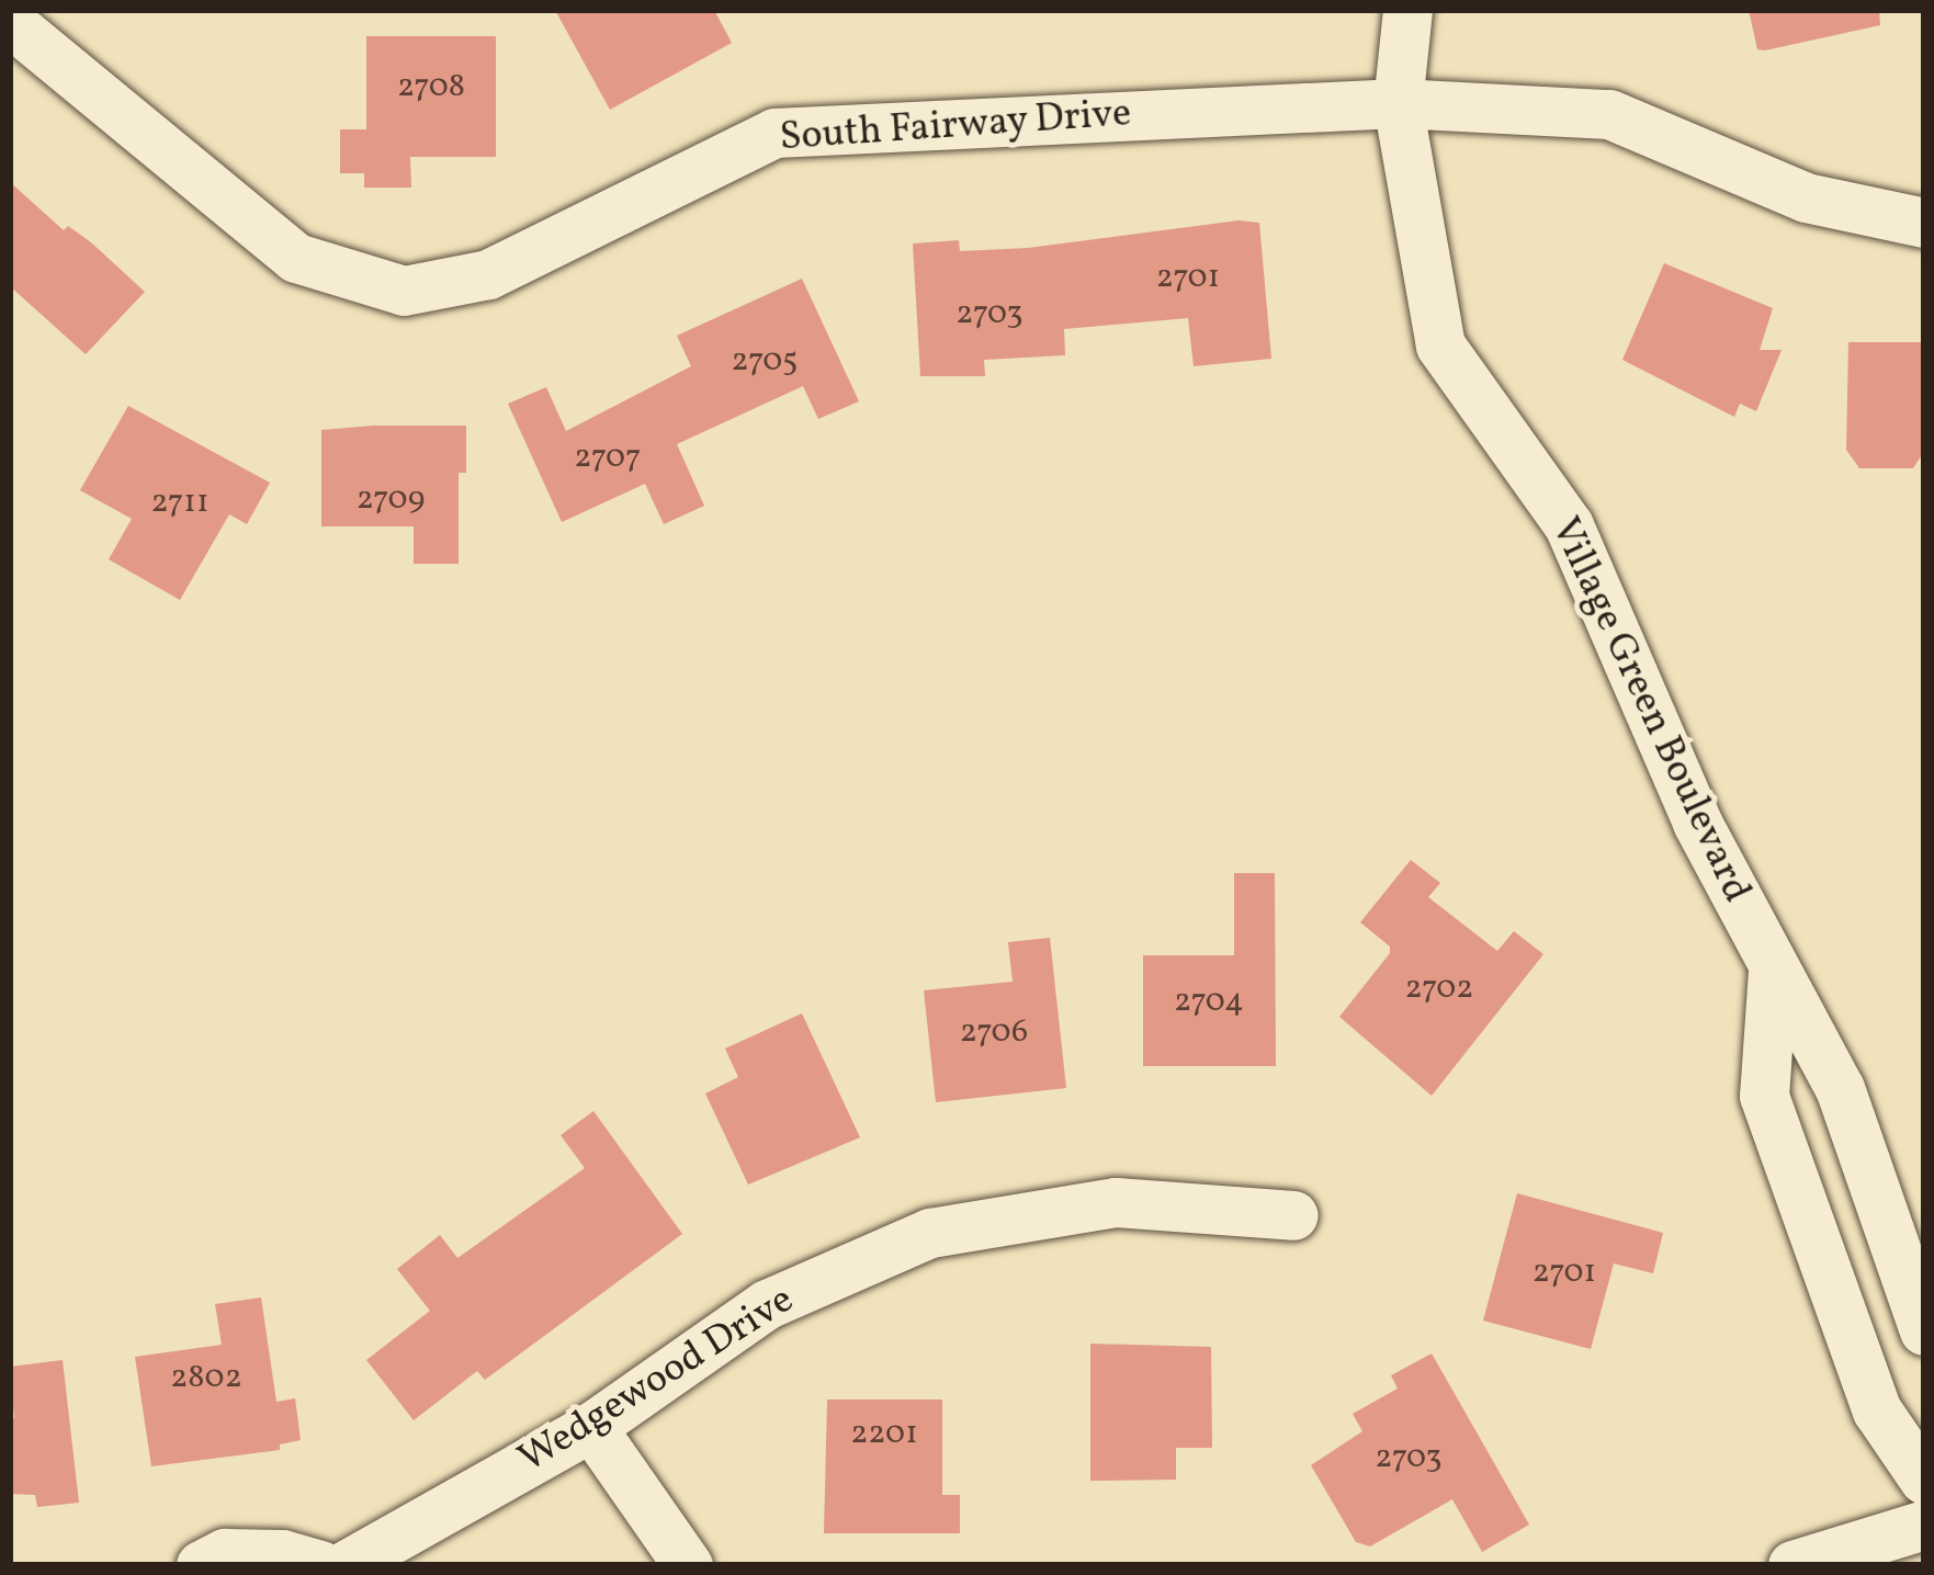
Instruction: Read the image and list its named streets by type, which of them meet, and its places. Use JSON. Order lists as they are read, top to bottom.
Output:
{
  "streets": {
    "street": ["South Fairway Drive", "Village Green Boulevard", "Wedgewood Drive"]
  },
  "crossings": [
    ["South Fairway Drive", "Village Green Boulevard"]
  ],
  "house_numbers": [
    "2708",
    "2701",
    "2703",
    "2705",
    "2707",
    "2709",
    "2711",
    "2702",
    "2704",
    "2706",
    "2701",
    "2802",
    "2201",
    "2703"
  ]
}
